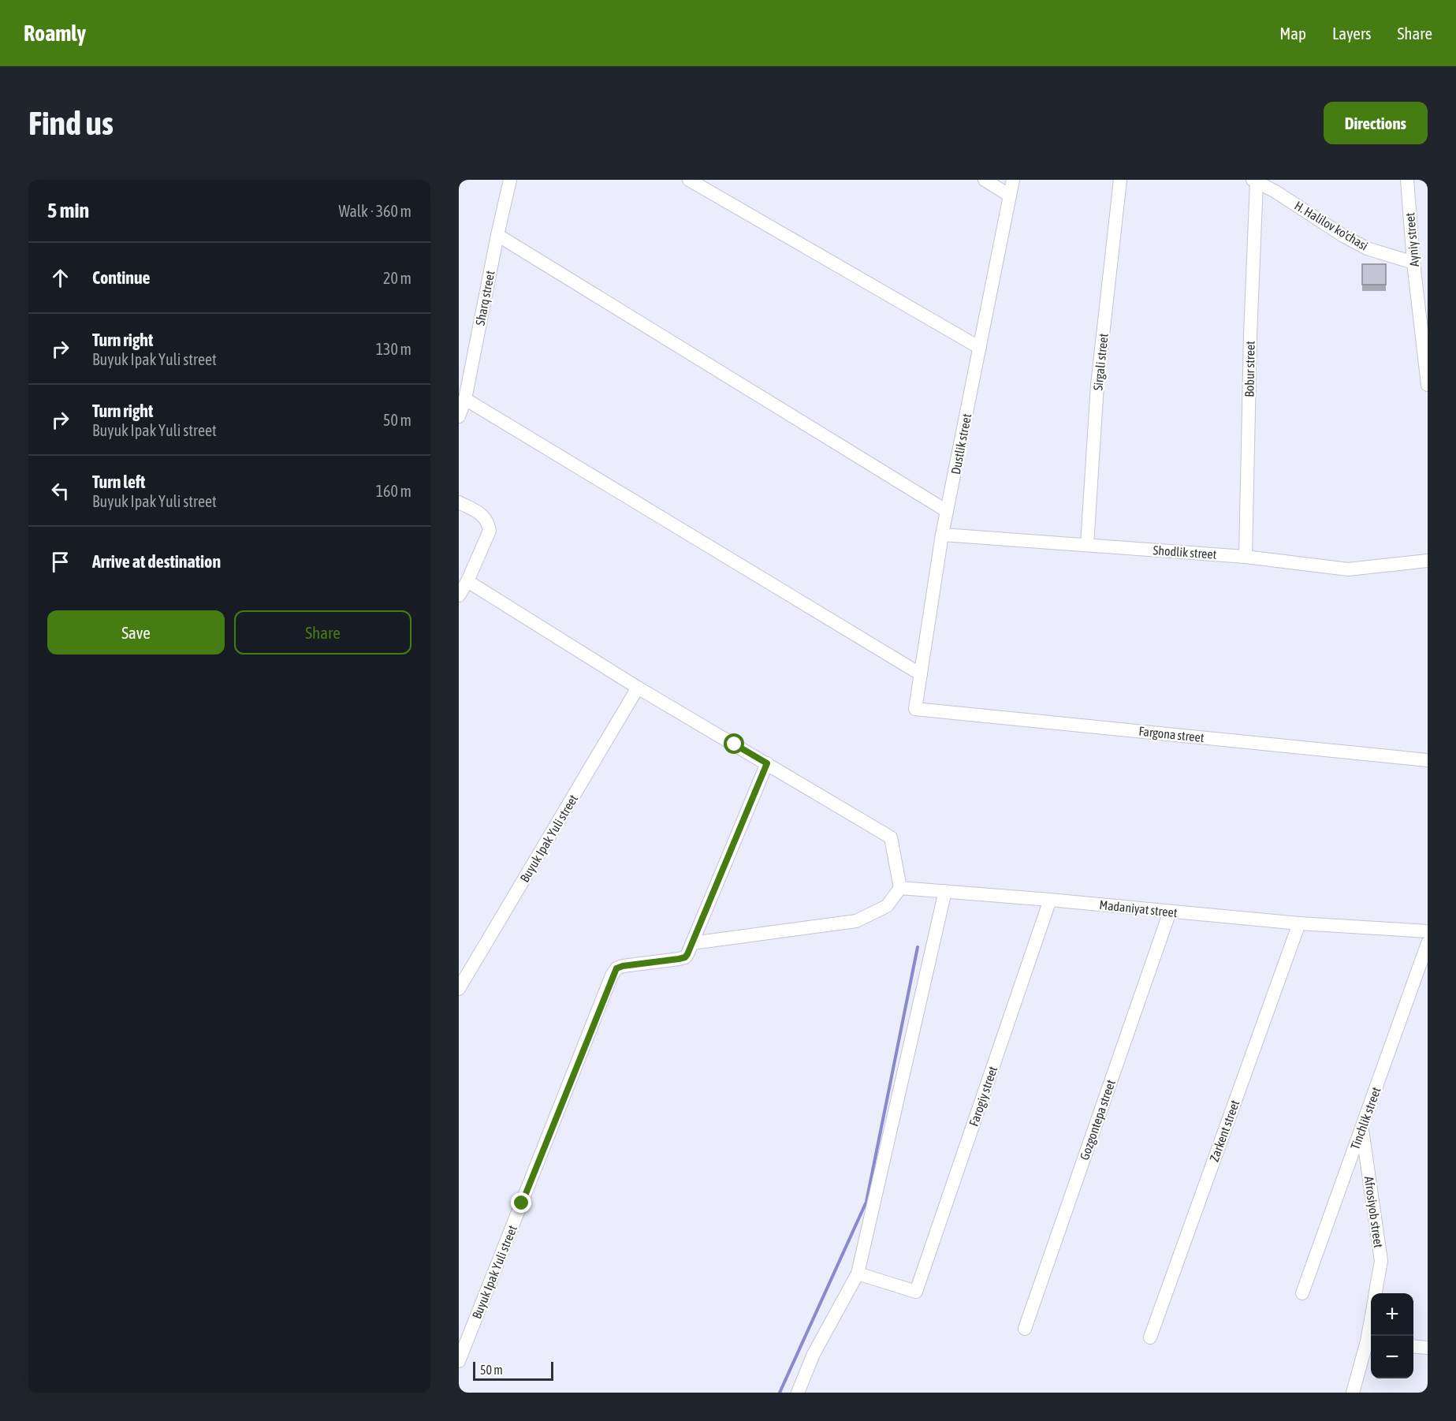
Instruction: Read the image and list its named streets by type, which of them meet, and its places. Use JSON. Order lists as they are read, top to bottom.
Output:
{
  "streets": {
    "street": [
      "H. Halilov ko'chasi",
      "Ayniy street",
      "Sharq street",
      "Sirgali street",
      "Bobur street",
      "Dustlik street",
      "Shodlik street",
      "Fargona street",
      "Buyuk Ipak Yuli street",
      "Madaniyat street",
      "Farogiy street",
      "Tinchlik street",
      "Gozgontepa street",
      "Zarkent street",
      "Afrosiyob street"
    ]
  },
  "crossings": [
    ["H. Halilov ko'chasi", "Ayniy street"],
    ["H. Halilov ko'chasi", "Bobur street"],
    ["Sirgali street", "Shodlik street"],
    ["Bobur street", "Shodlik street"],
    ["Dustlik street", "Shodlik street"],
    ["Dustlik street", "Fargona street"],
    ["Madaniyat street", "Farogiy street"],
    ["Madaniyat street", "Gozgontepa street"],
    ["Madaniyat street", "Zarkent street"],
    ["Tinchlik street", "Afrosiyob street"]
  ],
  "scale_bar": "50 m",
  "page": {
    "header": "Roamly",
    "nav": ["Map", "Layers", "Share"],
    "buttons": [
      "Directions",
      ["Save", "Share"]
    ],
    "title": "Find us",
    "heading": ["5 min", "Walk · 360 m"],
    "list": [
      ["Continue", "20 m"],
      ["Turn right", "Buyuk Ipak Yuli street", "130 m"],
      ["Turn right", "Buyuk Ipak Yuli street", "50 m"],
      ["Turn left", "Buyuk Ipak Yuli street", "160 m"],
      "Arrive at destination"
    ],
    "map_buttons": ["+", "−"],
    "scale": "50 m"
  }
}
